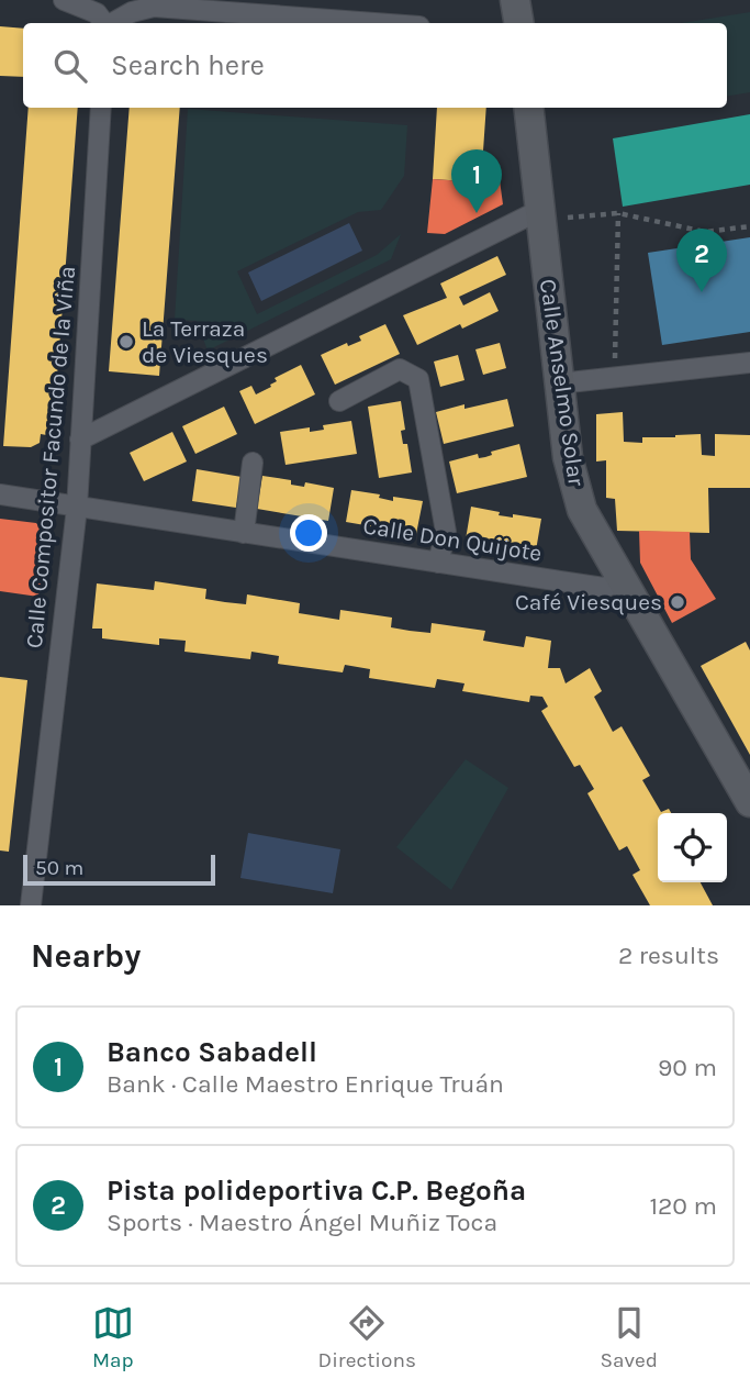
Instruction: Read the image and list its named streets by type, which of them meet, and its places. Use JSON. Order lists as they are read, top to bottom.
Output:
{
  "streets": {
    "main road": ["Calle Anselmo Solar"],
    "street": ["Calle Compositor Facundo de la Viña", "Calle Don Quijote"]
  },
  "crossings": [
    ["Calle Anselmo Solar", "Calle Don Quijote"],
    ["Calle Compositor Facundo de la Viña", "Calle Don Quijote"]
  ],
  "places": ["La Terraza de Viesques", "Café Viesques"],
  "scale_bar": "50 m",
  "page": {
    "search": "Search here",
    "pins": ["1", "2"],
    "scale": "50 m",
    "heading": ["Nearby", "2 results"],
    "list": [
      {
        "mark": "1",
        "name": "Banco Sabadell",
        "note": "Bank · Calle Maestro Enrique Truán",
        "value": "90 m"
      },
      {
        "mark": "2",
        "name": "Pista polideportiva C.P. Begoña",
        "note": "Sports · Maestro Ángel Muñiz Toca",
        "value": "120 m"
      }
    ],
    "nav": ["Map", "Directions", "Saved"]
  }
}
